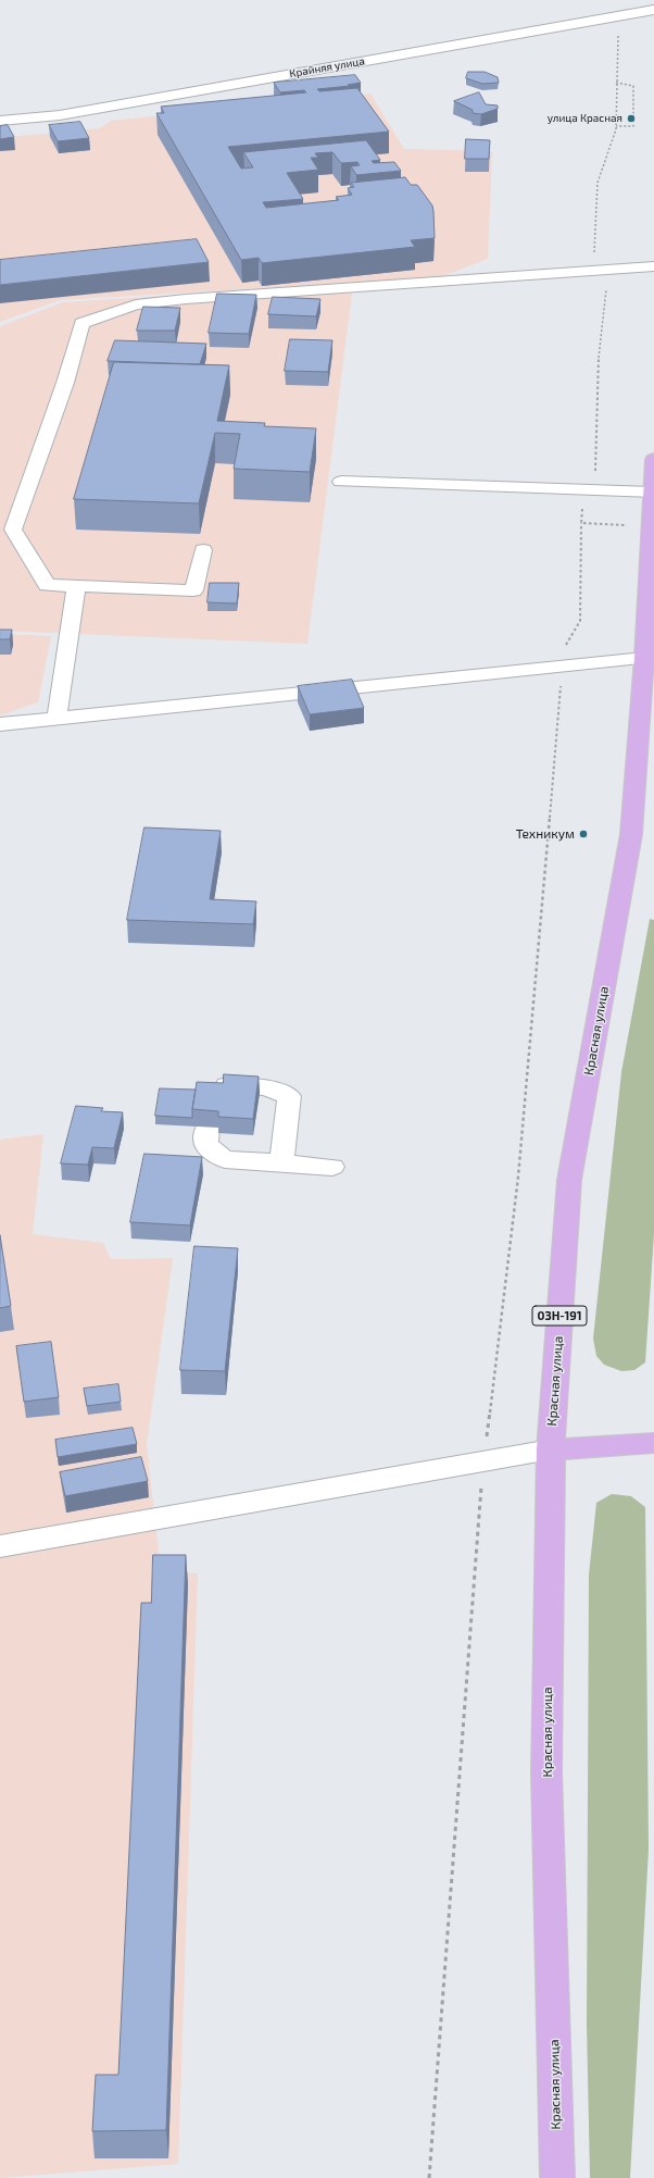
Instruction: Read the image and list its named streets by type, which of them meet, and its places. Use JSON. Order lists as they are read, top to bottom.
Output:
{
  "streets": {
    "main road": ["Красная улица", "03Н-191"],
    "street": ["Крайняя улица"]
  },
  "places": ["улица Красная", "Техникум"]
}
